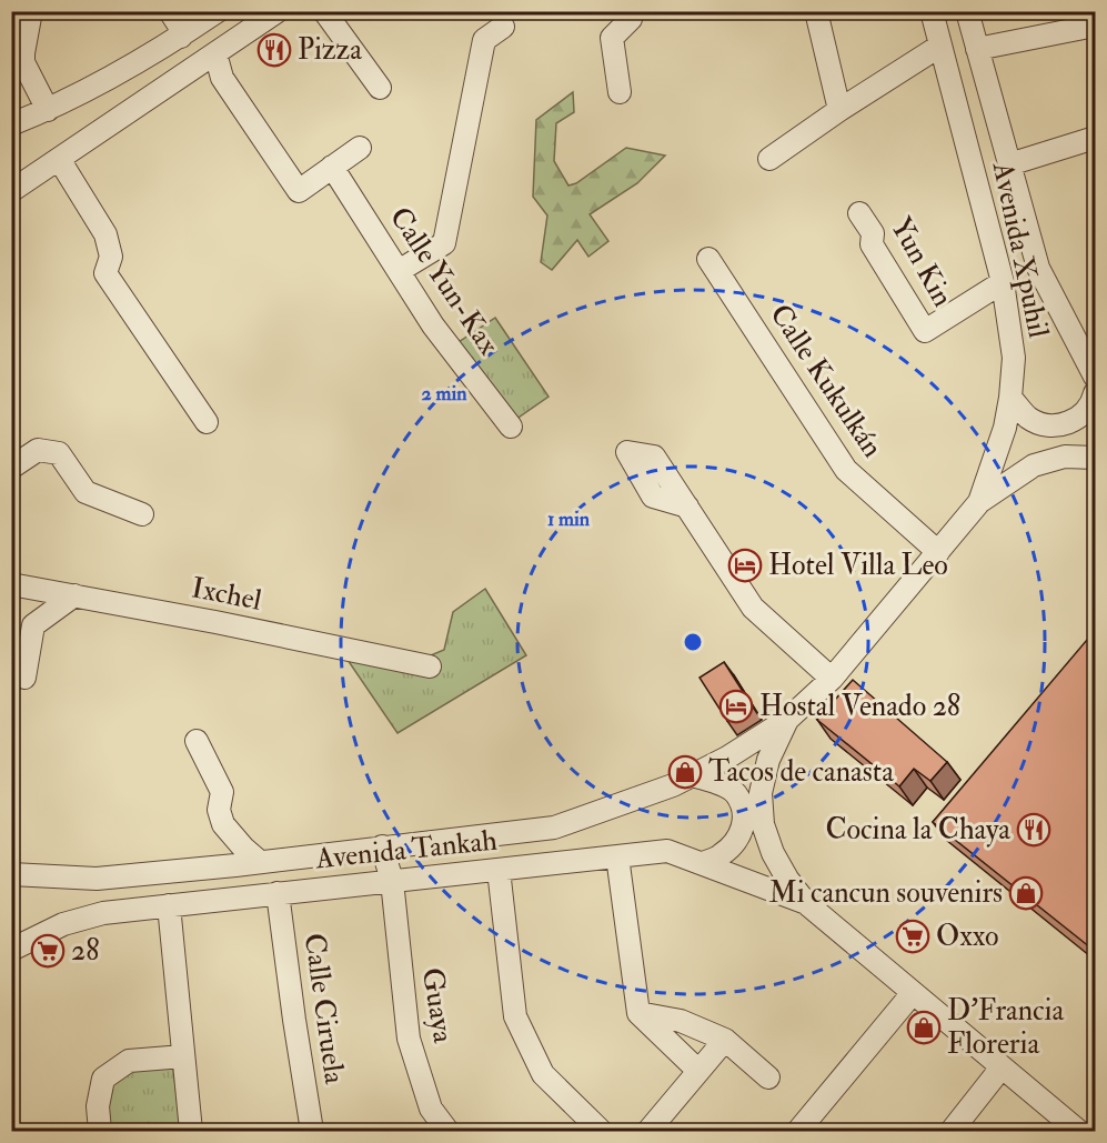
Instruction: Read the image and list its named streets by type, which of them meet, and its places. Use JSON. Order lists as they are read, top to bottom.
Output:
{
  "streets": {
    "street": [
      "Avenida Xpuhil",
      "Yun Kin",
      "Calle Yun-Kax",
      "Calle Kukulkán",
      "Ixchel",
      "Avenida Tankah",
      "Guaya",
      "Calle Ciruela"
    ]
  },
  "crossings": [
    ["Avenida Xpuhil", "Yun Kin"],
    ["Avenida Tankah", "Guaya"],
    ["Avenida Tankah", "Calle Ciruela"]
  ],
  "places": {
    "restaurant": ["Pizza", "Cocina la Chaya"],
    "hotel": ["Hotel Villa Leo", "Hostal Venado 28"],
    "shop": ["Tacos de canasta", "Mi cancun souvenirs", "D'Francia Floreria"],
    "supermarket": ["Oxxo", "28"]
  },
  "rings": ["2 min", "1 min"]
}
